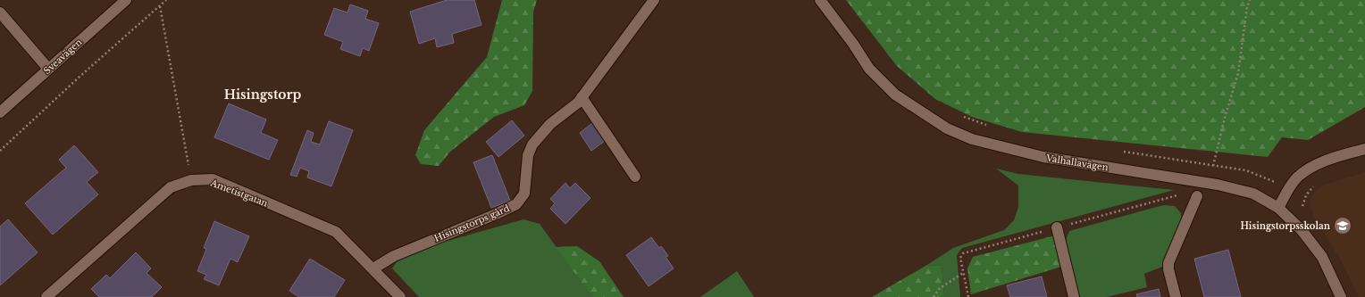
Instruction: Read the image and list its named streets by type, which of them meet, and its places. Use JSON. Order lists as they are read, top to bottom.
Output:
{
  "streets": {
    "street": [
      "Sveavägen",
      "Valhallavägen",
      "Ametistgatan",
      "Hisingstorps gård"
    ]
  },
  "crossings": [
    ["Ametistgatan", "Hisingstorps gård"]
  ],
  "districts": ["Hisingstorp"],
  "places": {
    "school or university": ["Hisingstorpsskolan"]
  }
}
